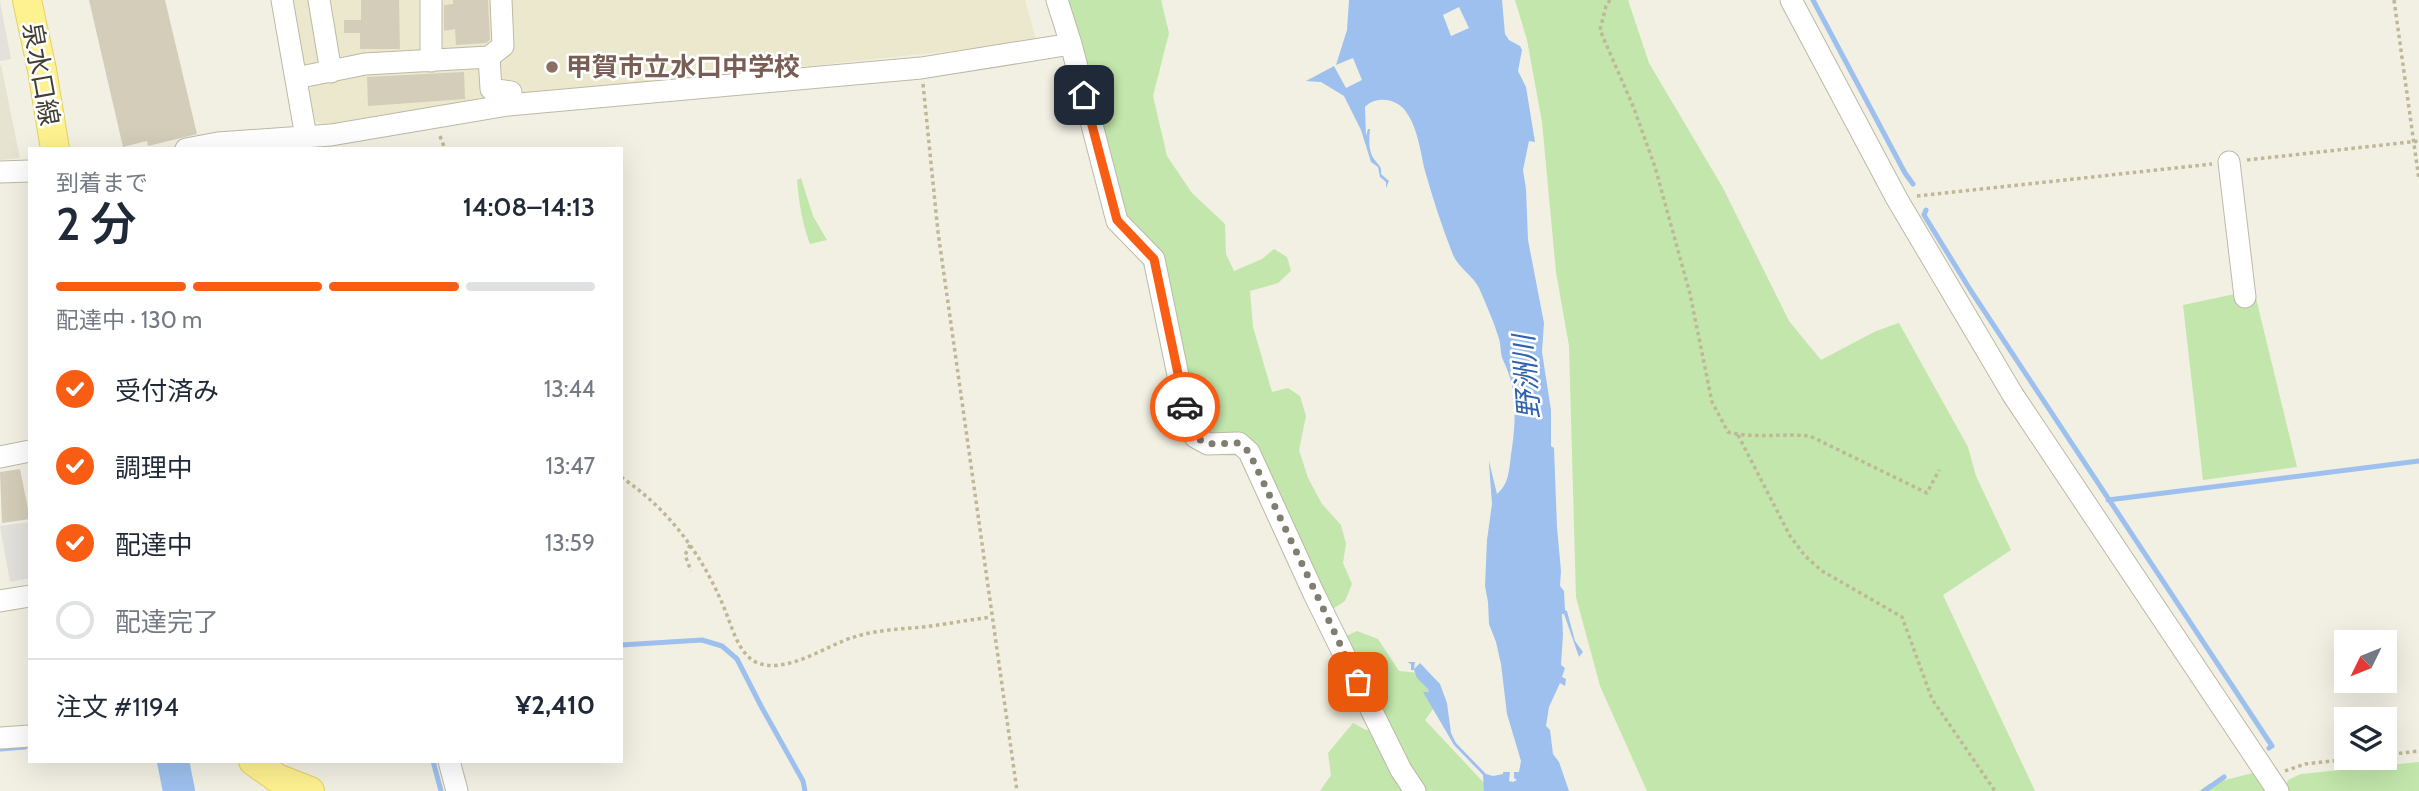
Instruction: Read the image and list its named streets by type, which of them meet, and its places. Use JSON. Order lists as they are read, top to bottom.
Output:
{
  "streets": {
    "main road": ["泉水口線"]
  },
  "water": ["野洲川"],
  "places": ["甲賀市立水口中学校"],
  "north": "bottom left",
  "page": {
    "heading": ["2 分", "到着まで", "14:08–14:13"],
    "panel": ["注文 #1194", "¥2,410"],
    "bar": "配達中 · 130 m",
    "list": [
      ["受付済み", "13:44"],
      ["調理中", "13:47"],
      ["配達中", "13:59"],
      "配達完了"
    ]
  }
}
